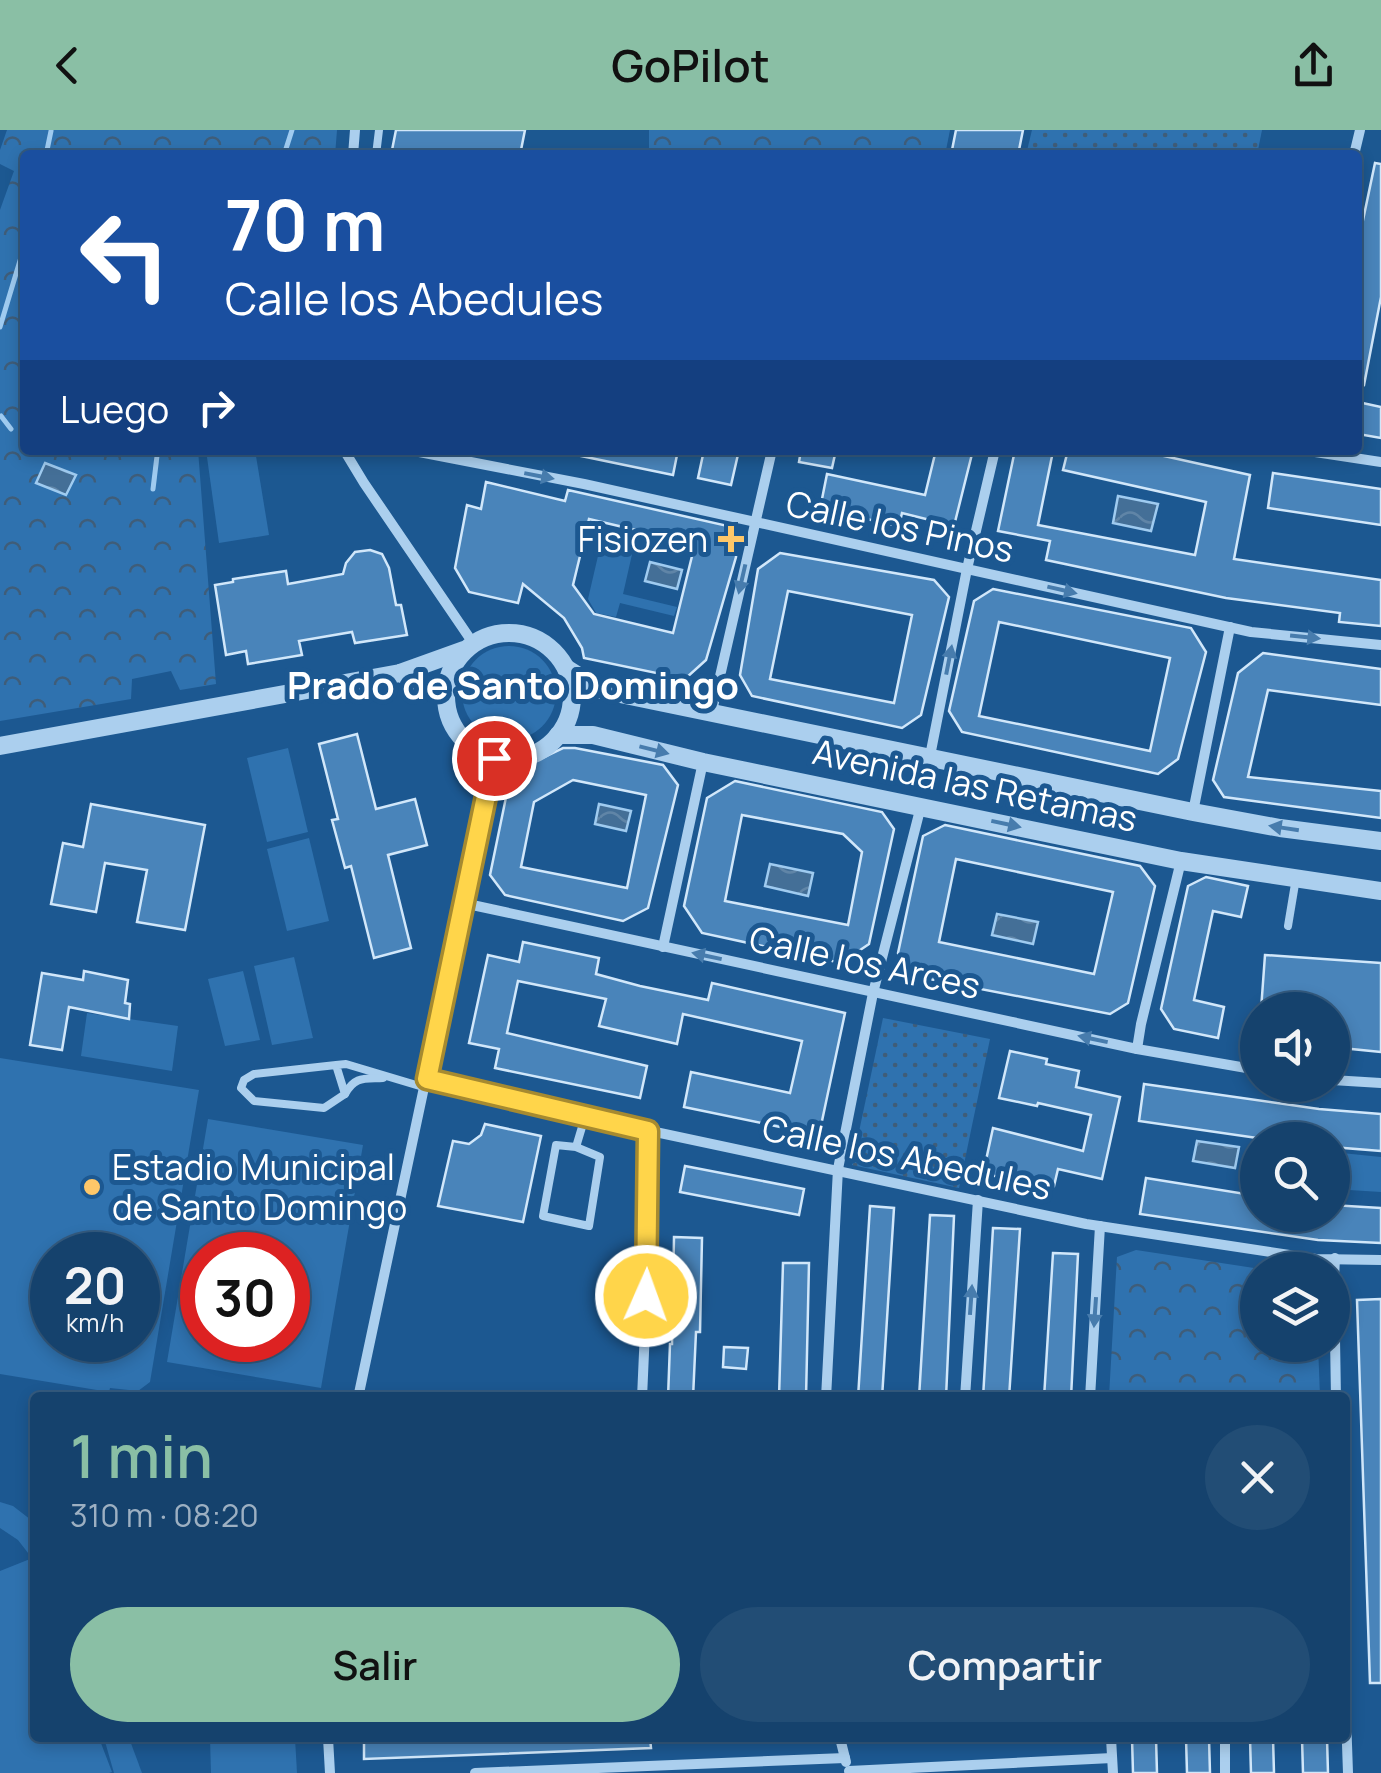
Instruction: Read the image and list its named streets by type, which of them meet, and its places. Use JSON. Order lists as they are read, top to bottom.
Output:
{
  "streets": {
    "street": [
      "Calle los Pinos",
      "Avenida las Retamas",
      "Calle los Arces",
      "Calle los Abedules"
    ]
  },
  "one_way": ["Calle los Pinos", "Calle los Arces"],
  "districts": ["Prado de Santo Domingo"],
  "places": {
    "health": ["Fisiozen"],
    "other": ["Estadio Municipal de Santo Domingo"]
  },
  "page": {
    "header": "GoPilot",
    "turn": ["70 m", "Calle los Abedules"],
    "then": "Luego",
    "speed": "20 km/h",
    "limit": "30",
    "heading": ["1 min", "310 m · 08:20"],
    "buttons": ["Salir", "Compartir"]
  }
}
